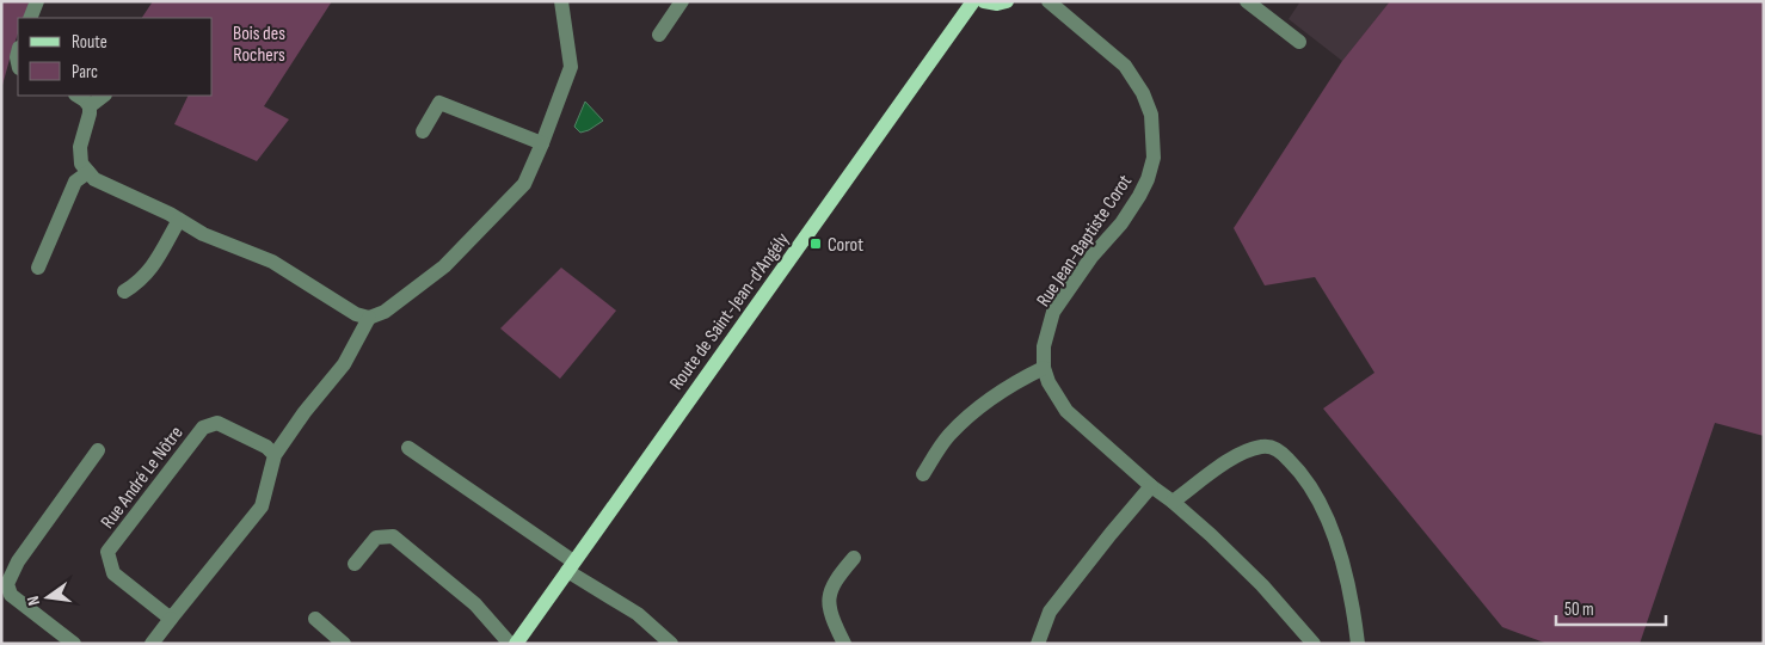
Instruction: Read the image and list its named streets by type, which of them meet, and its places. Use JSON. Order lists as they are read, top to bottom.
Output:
{
  "streets": {
    "main road": ["Route de Saint-Jean-d'Angély"],
    "street": ["Rue Jean-Baptiste Corot", "Rue André Le Nôtre"]
  },
  "parks": ["Bois des Rochers"],
  "places": {
    "transit": ["Corot"]
  },
  "legend": ["Route", "Parc"],
  "scale_bar": "50 m",
  "north": "left"
}
